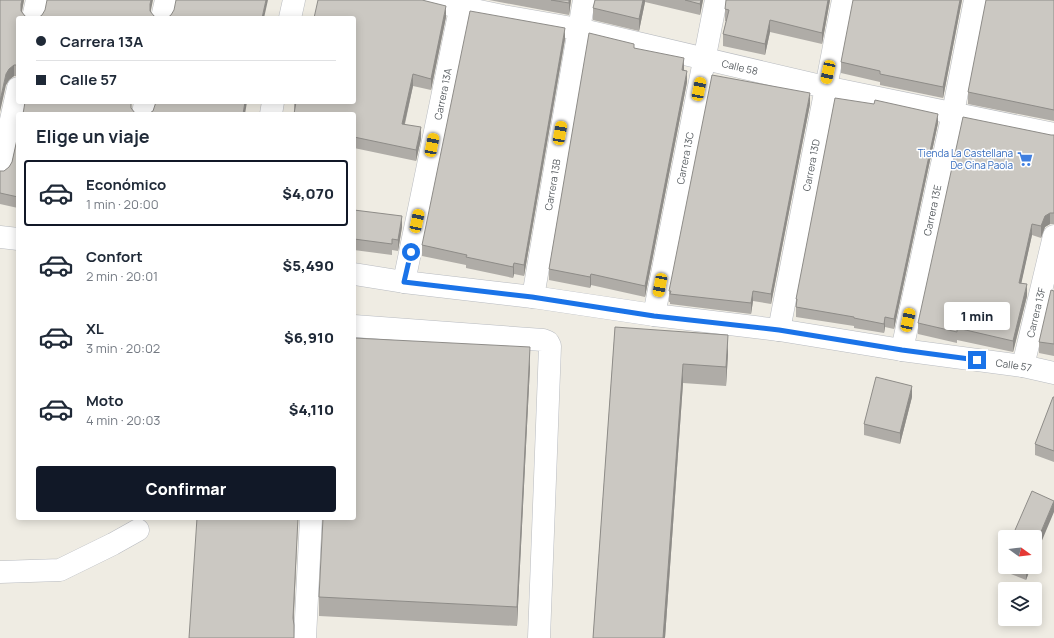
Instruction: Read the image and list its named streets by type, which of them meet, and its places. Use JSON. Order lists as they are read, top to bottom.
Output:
{
  "streets": {
    "street": [
      "Calle 58",
      "Carrera 13A",
      "Carrera 13C",
      "Carrera 13D",
      "Carrera 13B",
      "Carrera 13E",
      "Carrera 13F",
      "Calle 57"
    ]
  },
  "crossings": [
    ["Calle 58", "Carrera 13A"],
    ["Calle 58", "Carrera 13C"],
    ["Calle 58", "Carrera 13D"],
    ["Calle 58", "Carrera 13B"],
    ["Calle 58", "Carrera 13E"],
    ["Carrera 13A", "Calle 57"],
    ["Carrera 13C", "Calle 57"],
    ["Carrera 13D", "Calle 57"],
    ["Carrera 13B", "Calle 57"],
    ["Carrera 13E", "Calle 57"],
    ["Carrera 13F", "Calle 57"]
  ],
  "places": {
    "supermarket": ["Tienda La Castellana De Gina Paola"]
  },
  "north": "right",
  "page": {
    "banner": ["Carrera 13A", "Calle 57"],
    "heading": "Elige un viaje",
    "list": [
      {
        "name": "Económico",
        "note": "1 min · 20:00",
        "value": "$4,070"
      },
      {
        "name": "Confort",
        "note": "2 min · 20:01",
        "value": "$5,490"
      },
      {
        "name": "XL",
        "note": "3 min · 20:02",
        "value": "$6,910"
      },
      {
        "name": "Moto",
        "note": "4 min · 20:03",
        "value": "$4,110"
      }
    ],
    "bubble": "1 min",
    "buttons": "Confirmar"
  }
}
